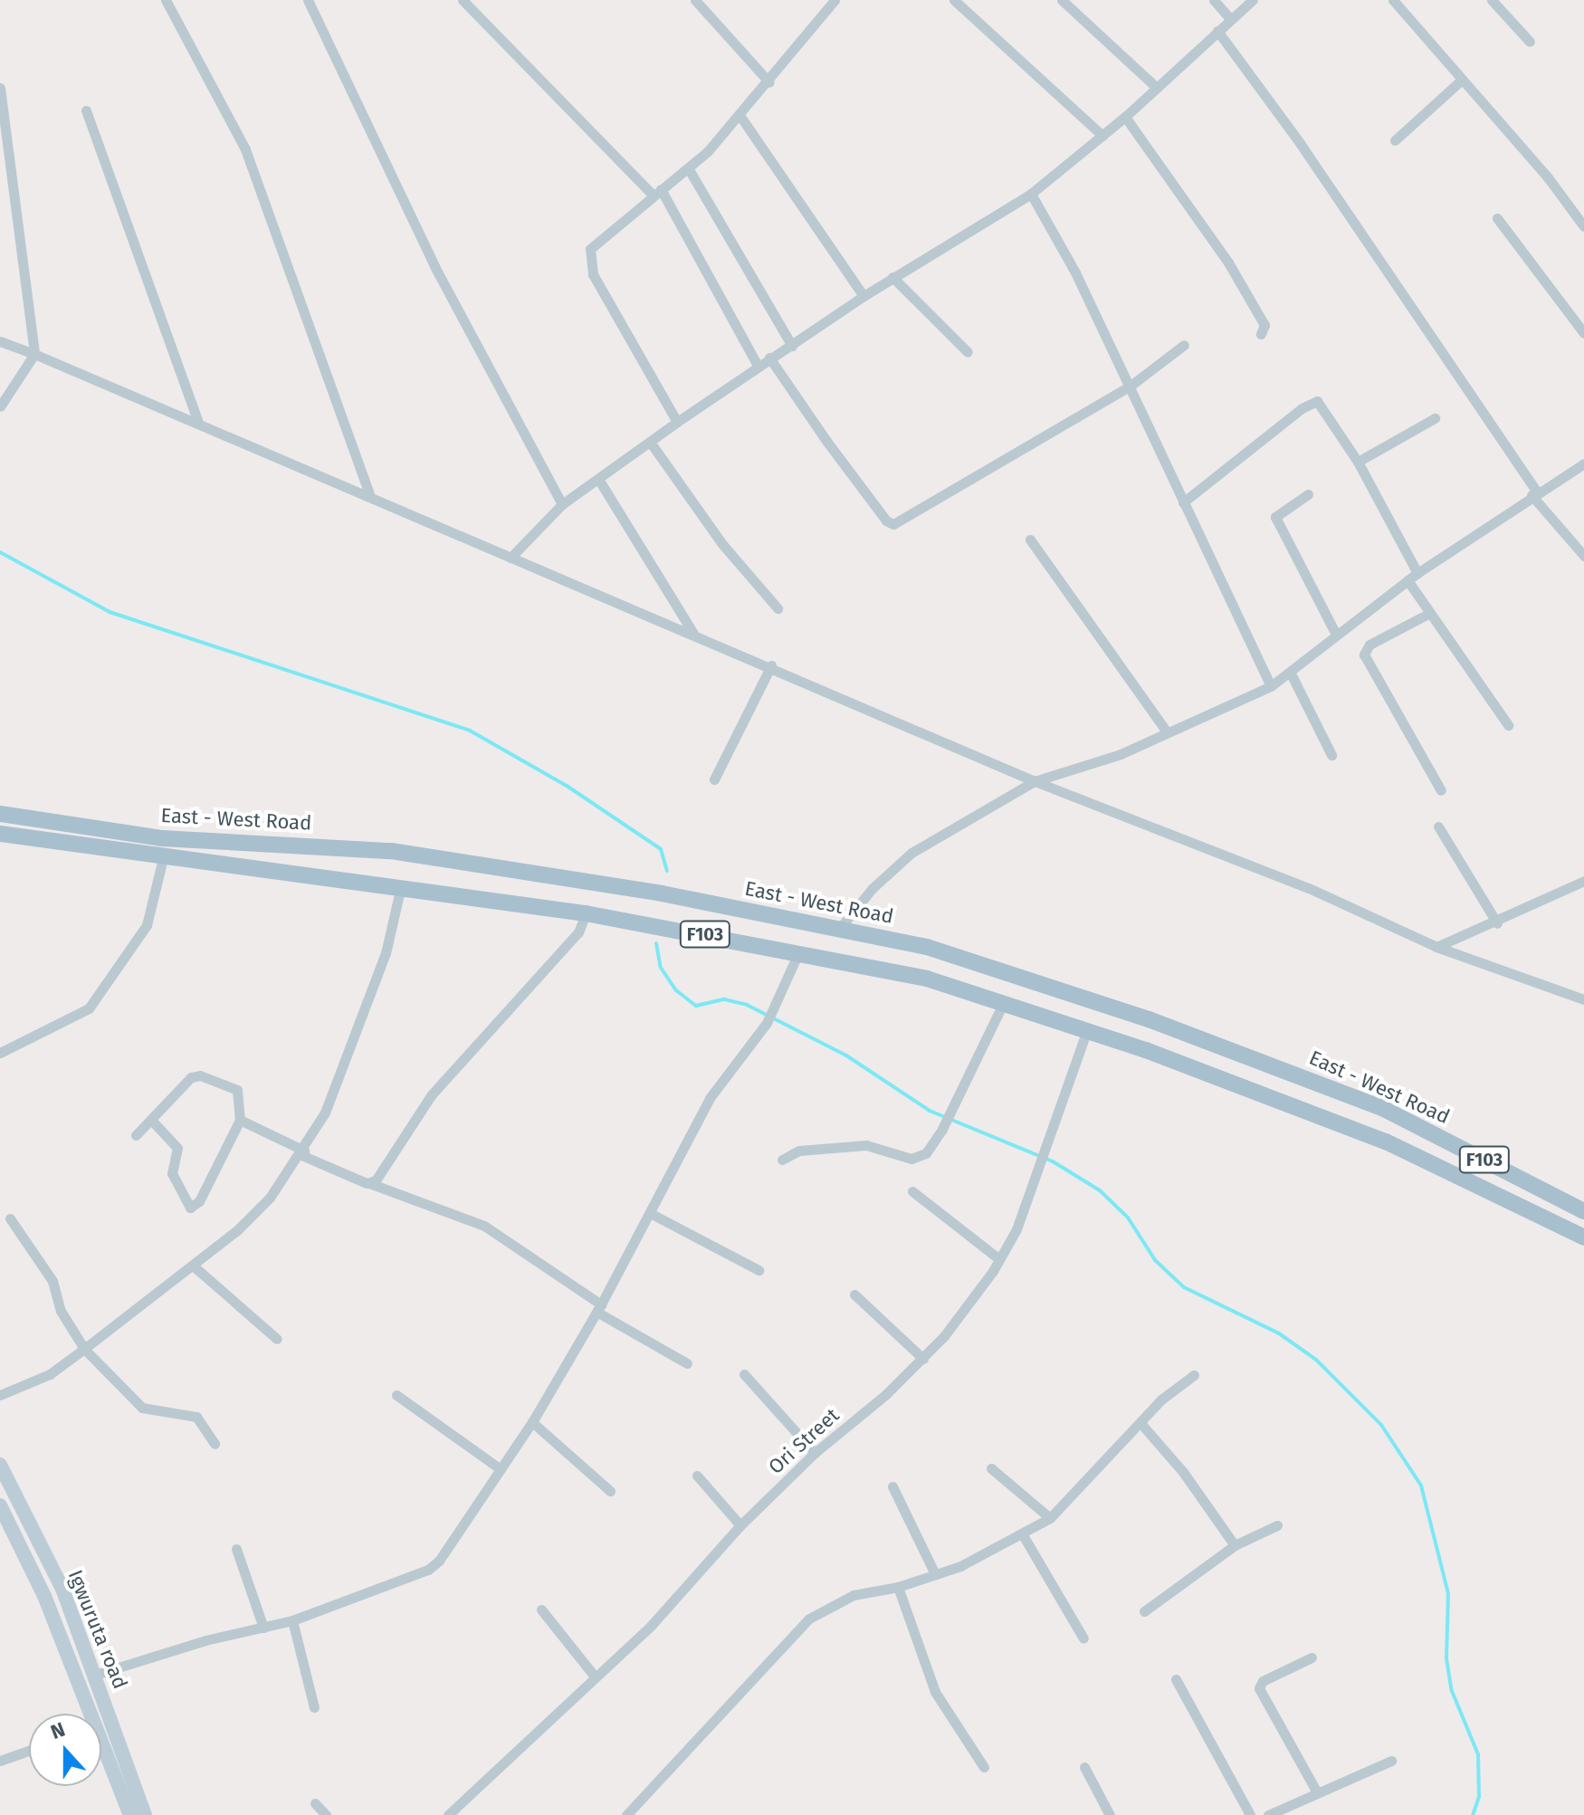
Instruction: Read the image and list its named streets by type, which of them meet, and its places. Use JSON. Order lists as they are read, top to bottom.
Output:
{
  "streets": {
    "main road": ["East - West Road", "F103", "Igwuruta road"],
    "street": ["Ori Street"]
  },
  "crossings": [
    ["F103", "Ori Street"]
  ],
  "north": "top"
}
